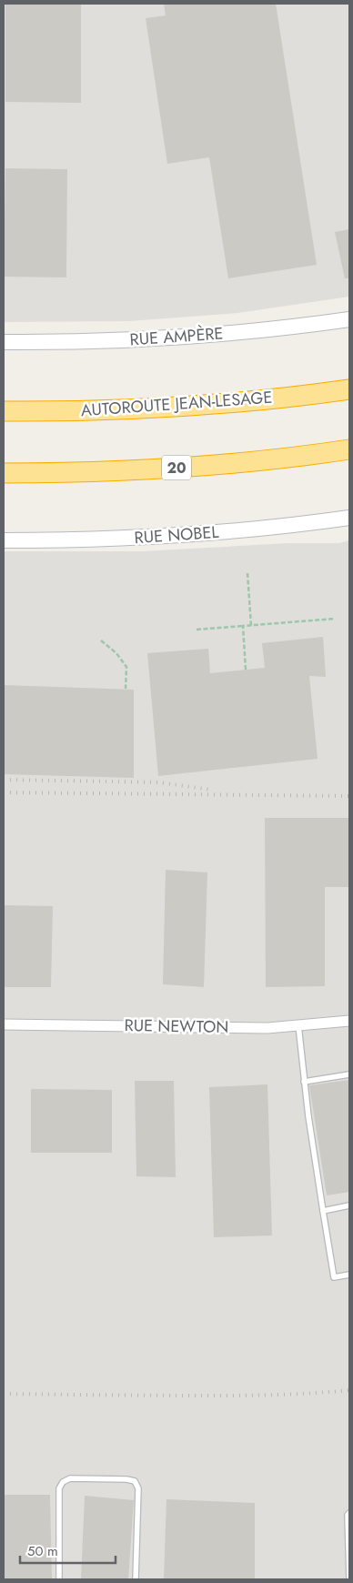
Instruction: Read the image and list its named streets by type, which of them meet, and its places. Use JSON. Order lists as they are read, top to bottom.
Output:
{
  "streets": {
    "highway": ["AUTOROUTE JEAN-LESAGE", "20"],
    "street": ["RUE AMPÈRE", "RUE NOBEL", "RUE NEWTON"]
  },
  "scale_bar": "50 m"
}
